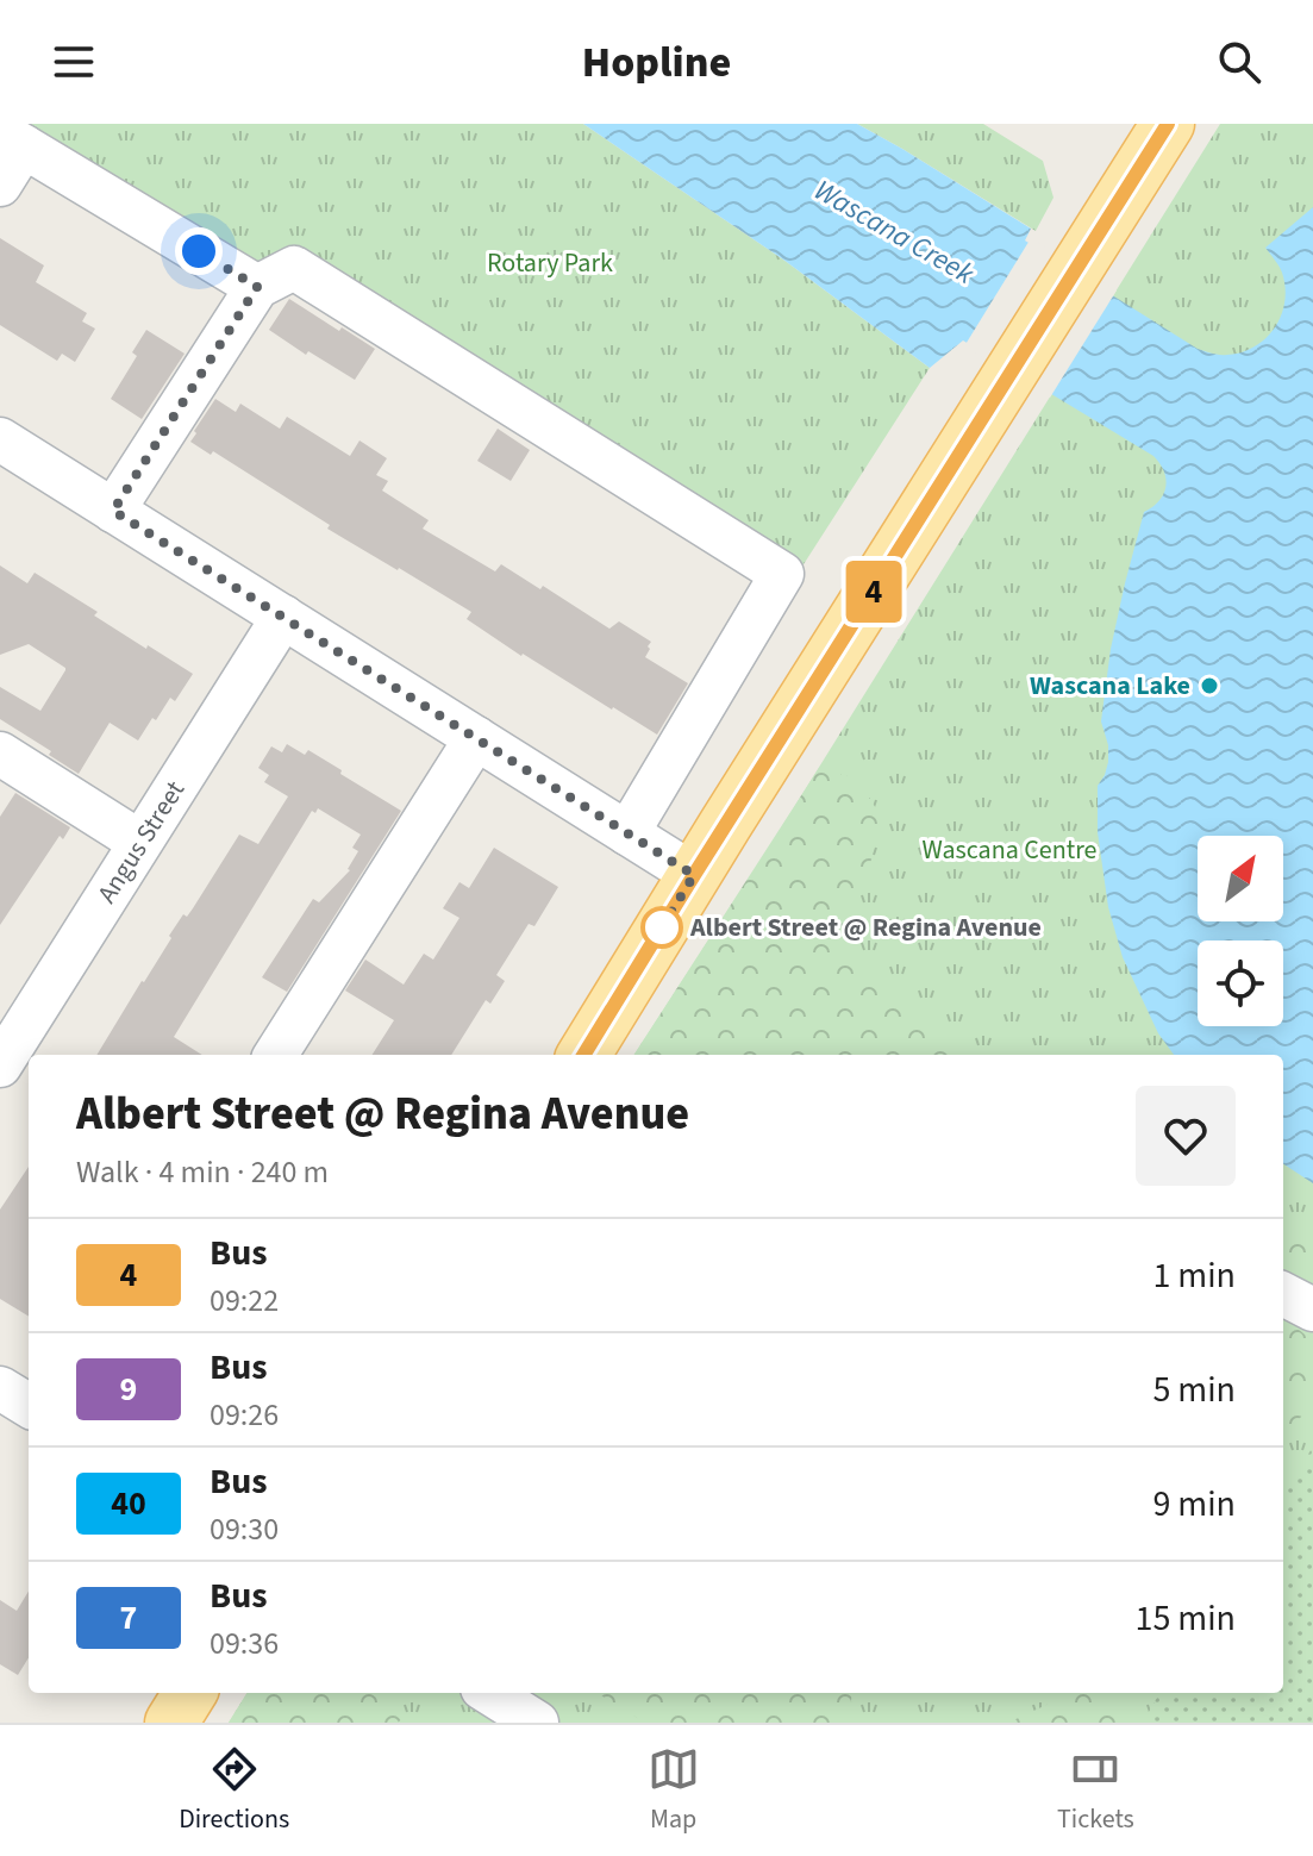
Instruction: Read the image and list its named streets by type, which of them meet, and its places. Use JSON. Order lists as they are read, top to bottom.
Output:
{
  "streets": {
    "street": ["Angus Street"]
  },
  "water": ["Wascana Creek"],
  "parks": ["Rotary Park", "Wascana Centre"],
  "places": ["Wascana Lake", "Albert Street @ Regina Avenue"],
  "lines": ["bus line 4"],
  "north": "top right",
  "page": {
    "header": "Hopline",
    "on_map": "4",
    "heading": ["Albert Street @ Regina Avenue", "Walk · 4 min · 240 m"],
    "list": [
      {
        "mark": "4",
        "name": "Bus",
        "note": "09:22",
        "value": "1 min"
      },
      {
        "mark": "9",
        "name": "Bus",
        "note": "09:26",
        "value": "5 min"
      },
      {
        "mark": "40",
        "name": "Bus",
        "note": "09:30",
        "value": "9 min"
      },
      {
        "mark": "7",
        "name": "Bus",
        "note": "09:36",
        "value": "15 min"
      }
    ],
    "tabs": ["Directions", "Map", "Tickets"]
  }
}
